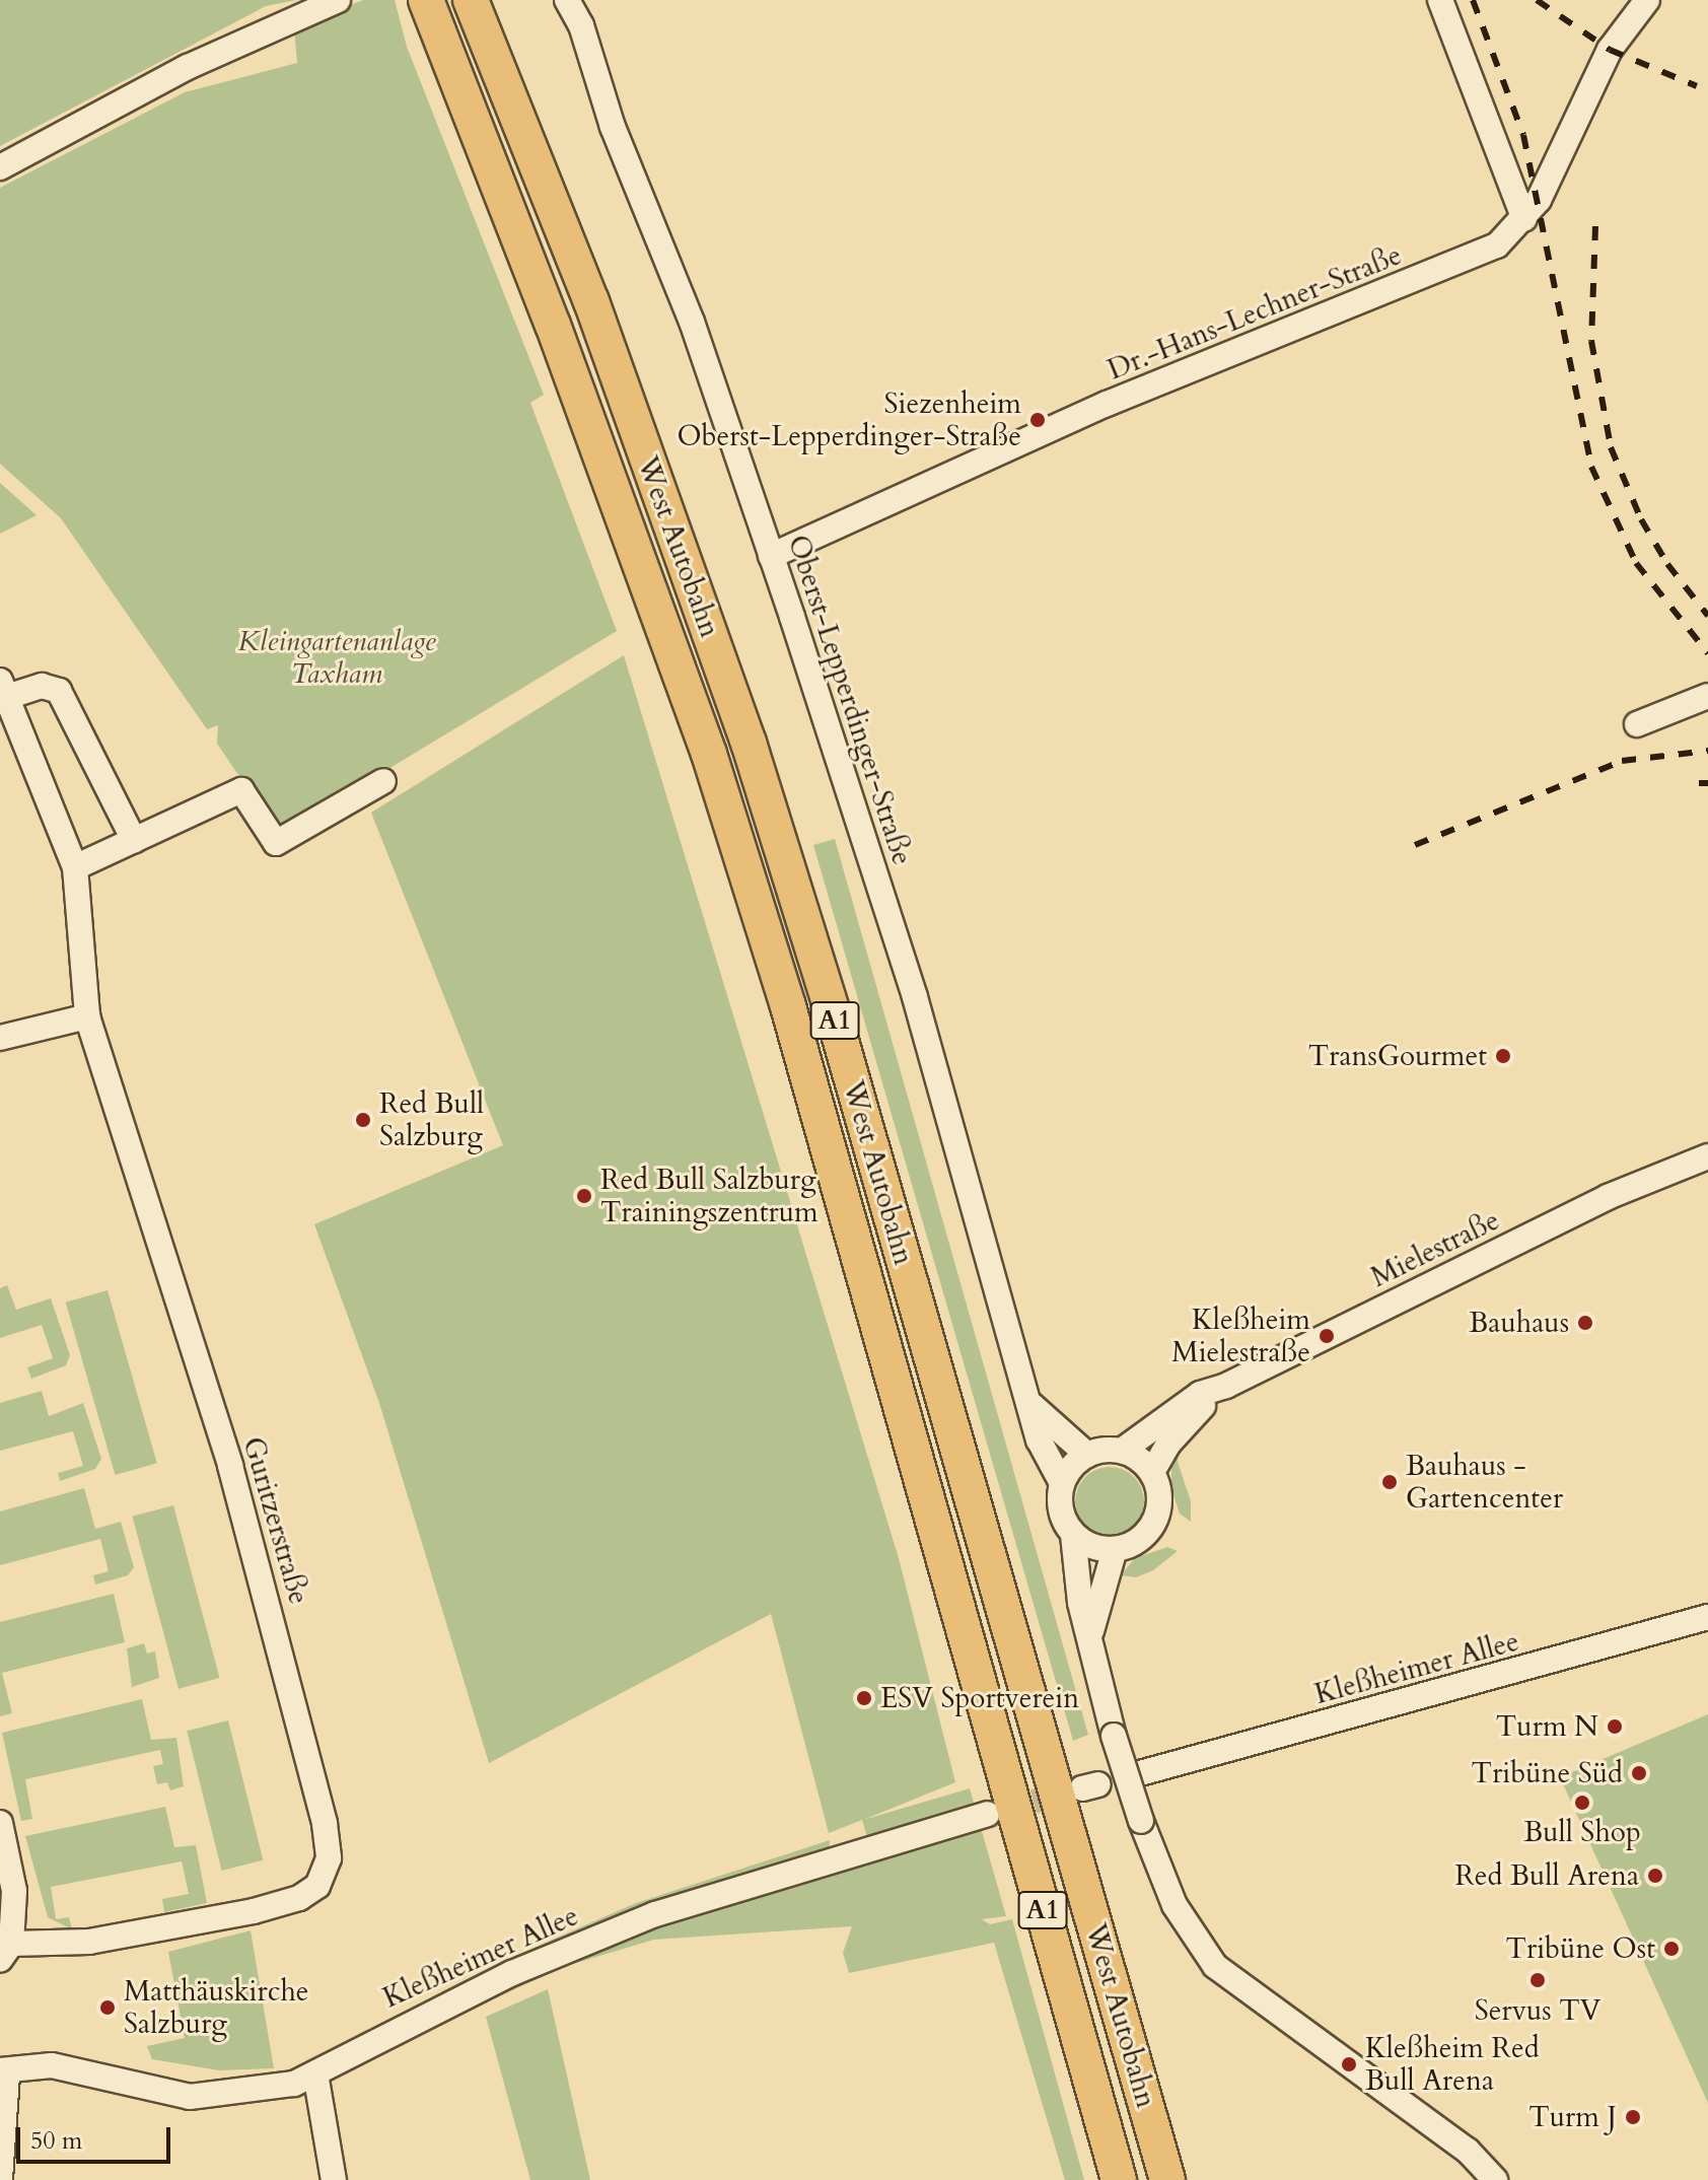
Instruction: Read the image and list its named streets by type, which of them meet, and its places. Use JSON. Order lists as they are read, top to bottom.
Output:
{
  "streets": {
    "highway": ["West Autobahn", "A1"],
    "street": [
      "Dr.-Hans-Lechner-Straße",
      "Oberst-Lepperdinger-Straße",
      "Mielestraße",
      "Guritzerstraße",
      "Kleßheimer Allee"
    ]
  },
  "crossings": [
    ["Dr.-Hans-Lechner-Straße", "Oberst-Lepperdinger-Straße"],
    ["Oberst-Lepperdinger-Straße", "Mielestraße"]
  ],
  "parks": ["Kleingartenanlage Taxham"],
  "places": [
    "Siezenheim Oberst-Lepperdinger-Straße",
    "TransGourmet",
    "Red Bull Salzburg",
    "Red Bull Salzburg Trainingszentrum",
    "Bauhaus",
    "Kleßheim Mielestraße",
    "Bauhaus - Gartencenter",
    "ESV Sportverein",
    "Turm N",
    "Tribüne Süd",
    "Bull Shop",
    "Red Bull Arena",
    "Tribüne Ost",
    "Servus TV",
    "Matthäuskirche Salzburg",
    "Kleßheim Red Bull Arena",
    "Turm J"
  ],
  "scale_bar": "50 m"
}
